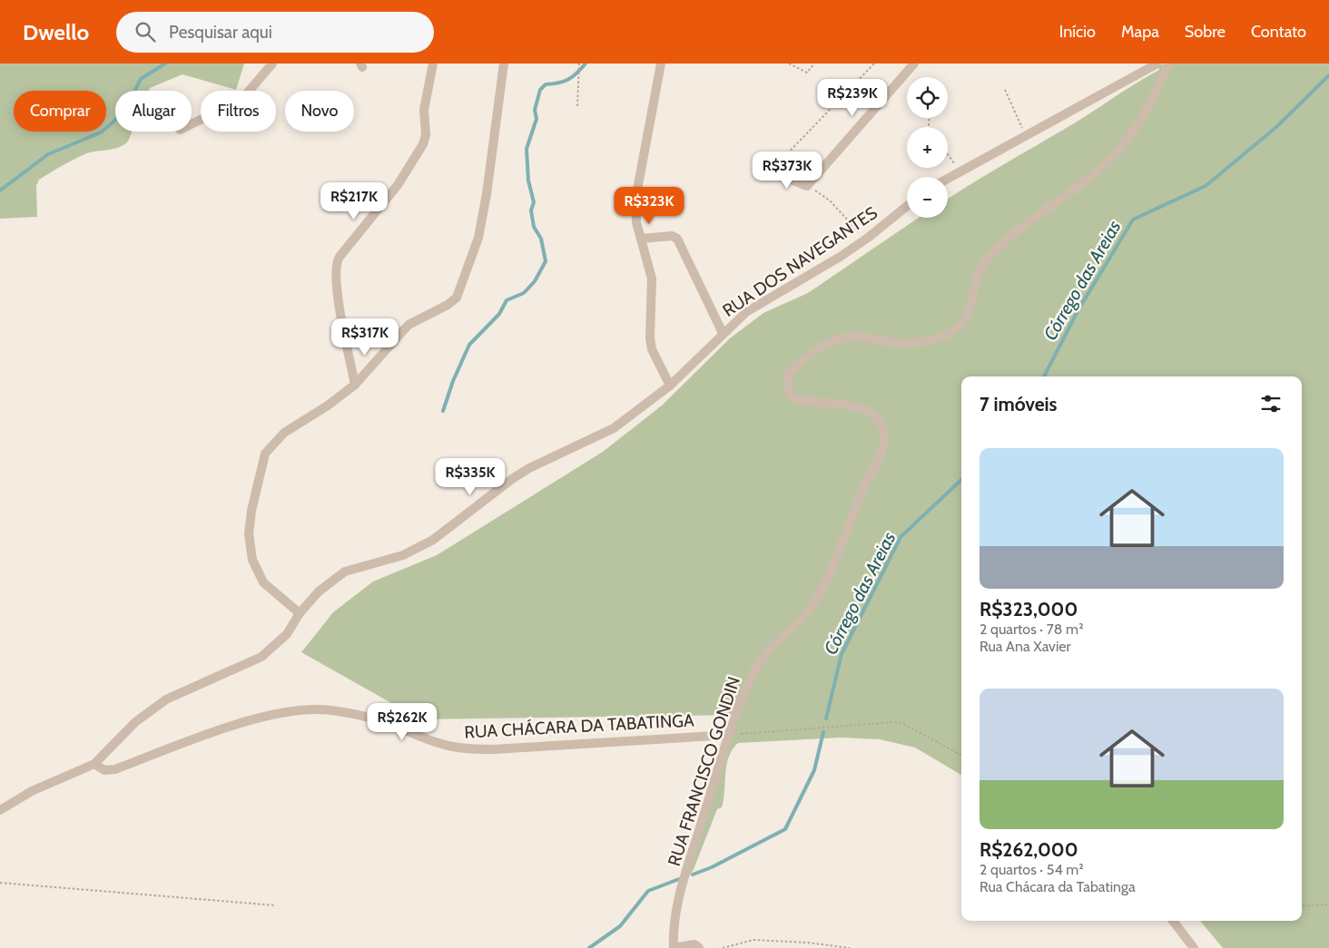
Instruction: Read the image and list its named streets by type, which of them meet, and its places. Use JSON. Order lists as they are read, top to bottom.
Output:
{
  "streets": {
    "street": ["RUA DOS NAVEGANTES", "RUA CHÁCARA DA TABATINGA", "RUA FRANCISCO GONDIN"]
  },
  "crossings": [
    ["RUA DOS NAVEGANTES", "RUA CHÁCARA DA TABATINGA"],
    ["RUA CHÁCARA DA TABATINGA", "RUA FRANCISCO GONDIN"]
  ],
  "water": ["Córrego das Areias"],
  "page": {
    "header": "Dwello",
    "search": "Pesquisar aqui",
    "nav": [
      "Início",
      "Mapa",
      "Sobre",
      "Contato"
    ],
    "map_buttons": ["+", "−"],
    "price": [
      "R$239K",
      "R$373K",
      "R$217K",
      "R$323K",
      "R$317K",
      "R$335K",
      "R$262K"
    ],
    "chip": [
      "Comprar",
      "Alugar",
      "Filtros",
      "Novo"
    ],
    "heading": "7 imóveis",
    "list": [
      {
        "name": "R$323,000",
        "note": "2 quartos · 78 m² · Rua Ana Xavier"
      },
      {
        "name": "R$262,000",
        "note": "2 quartos · 54 m² · Rua Chácara da Tabatinga"
      }
    ]
  }
}
